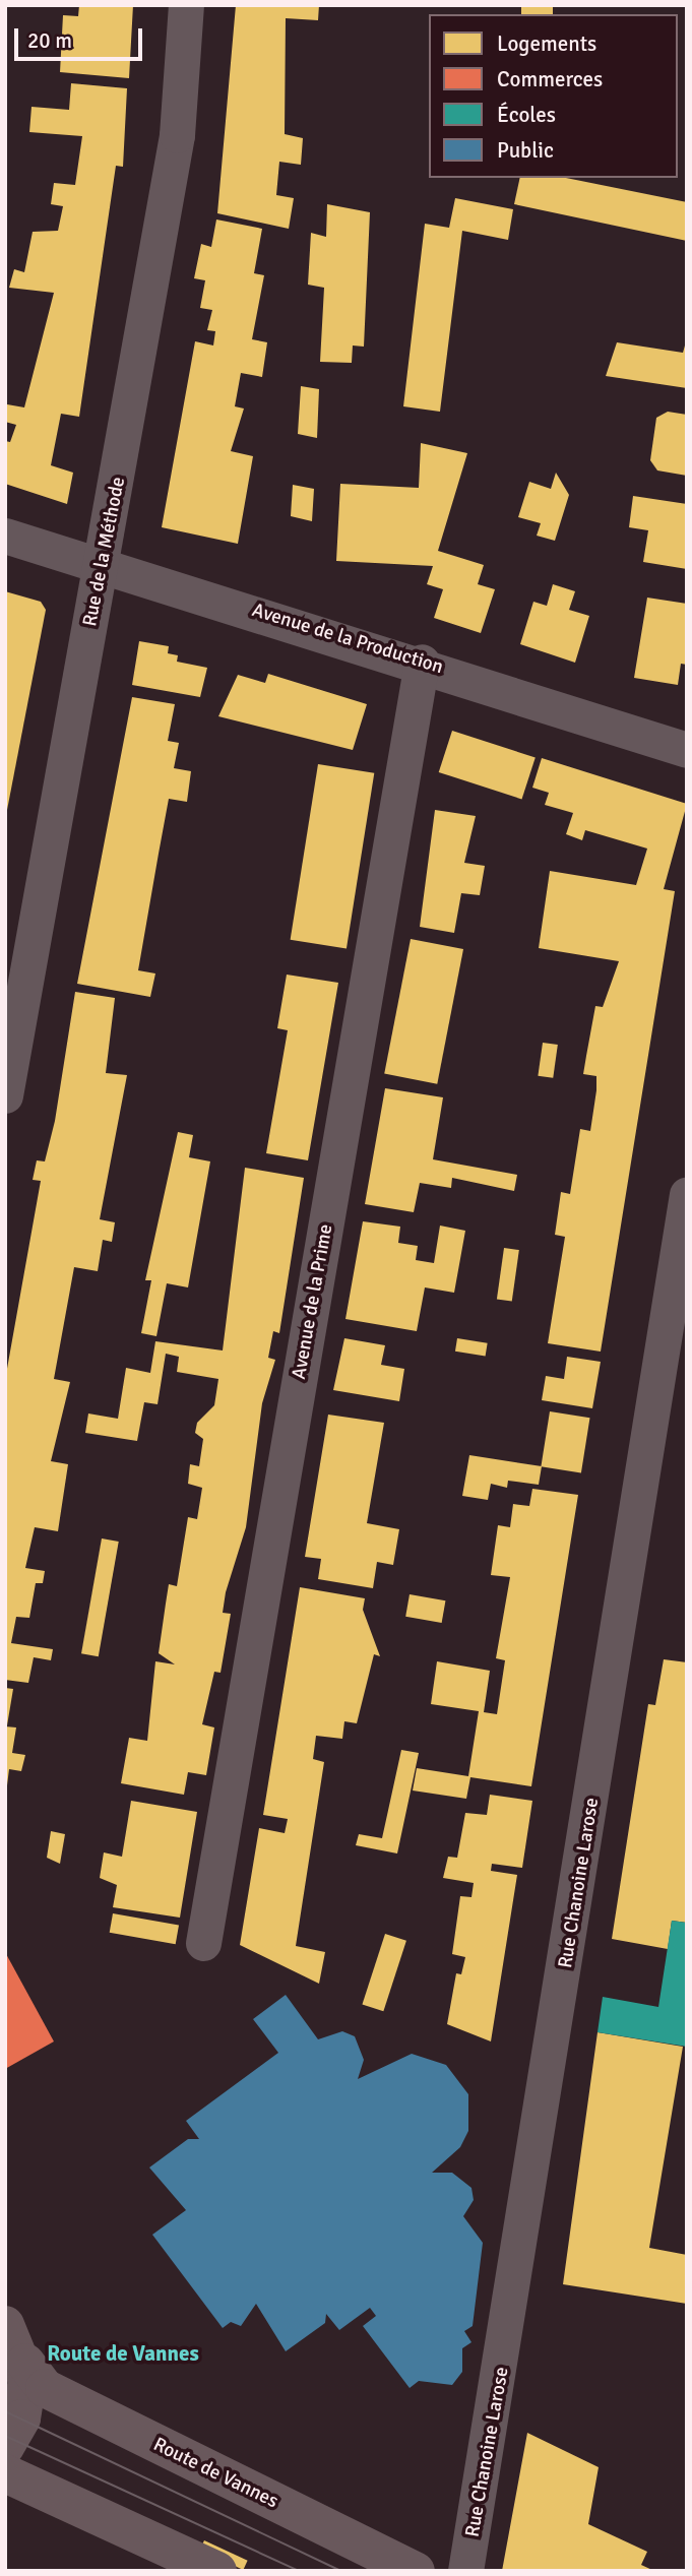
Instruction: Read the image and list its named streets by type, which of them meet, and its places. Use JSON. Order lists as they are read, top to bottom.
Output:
{
  "streets": {
    "main road": ["Route de Vannes"],
    "street": [
      "Rue de la Méthode",
      "Avenue de la Production",
      "Avenue de la Prime",
      "Rue Chanoine Larose"
    ]
  },
  "crossings": [
    ["Rue de la Méthode", "Avenue de la Production"],
    ["Avenue de la Production", "Avenue de la Prime"]
  ],
  "districts": ["Route de Vannes"],
  "legend": [
    "Logements",
    "Commerces",
    "Écoles",
    "Public"
  ],
  "scale_bar": "20 m"
}
